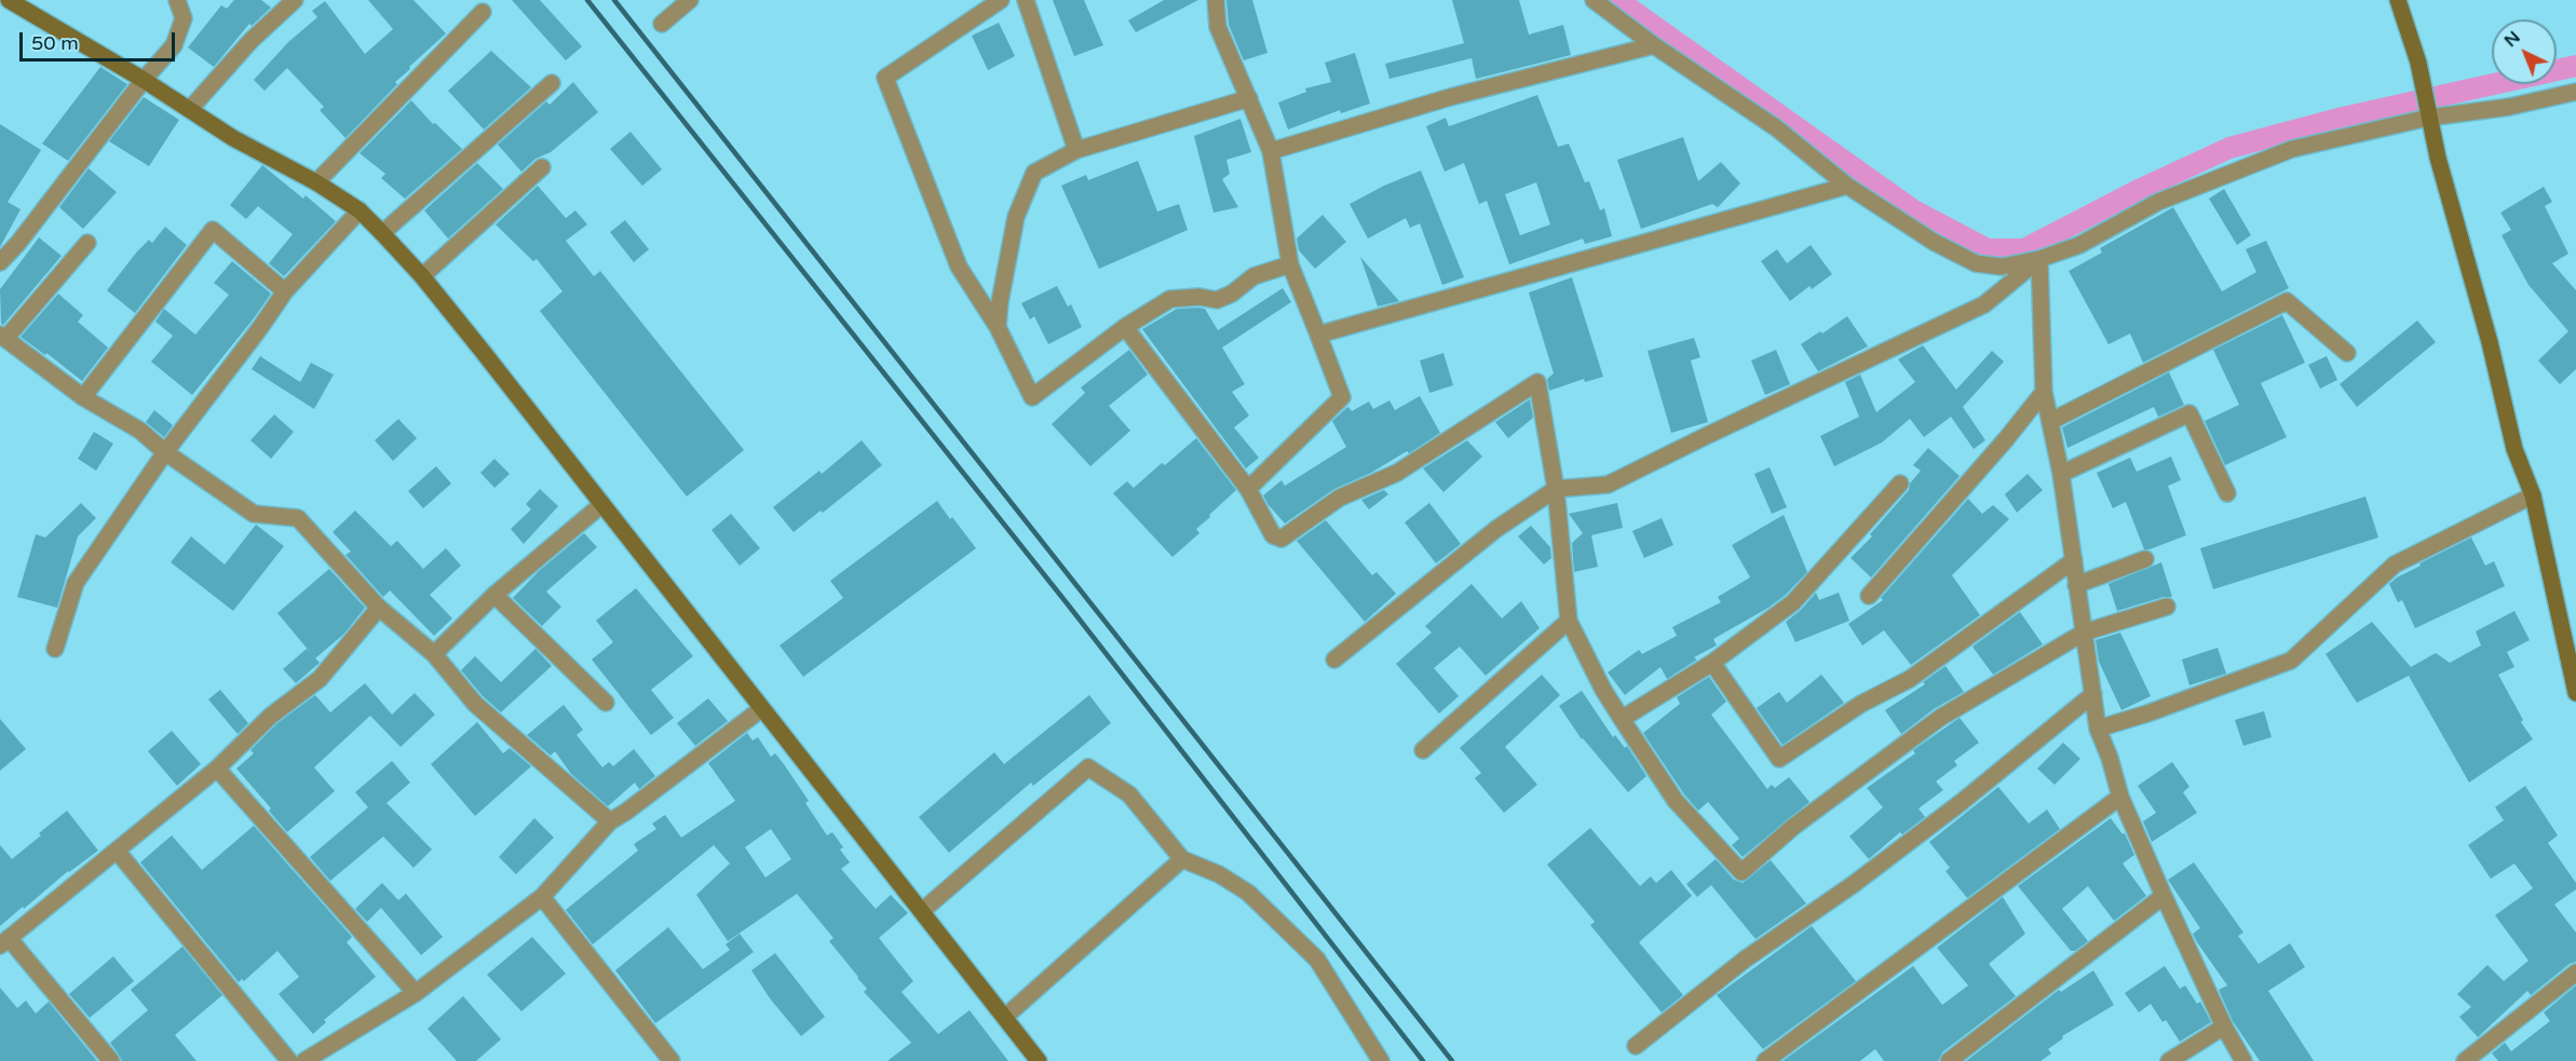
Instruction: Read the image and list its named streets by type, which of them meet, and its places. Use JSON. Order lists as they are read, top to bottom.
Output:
{
  "scale_bar": "50 m",
  "north": "top left"
}
